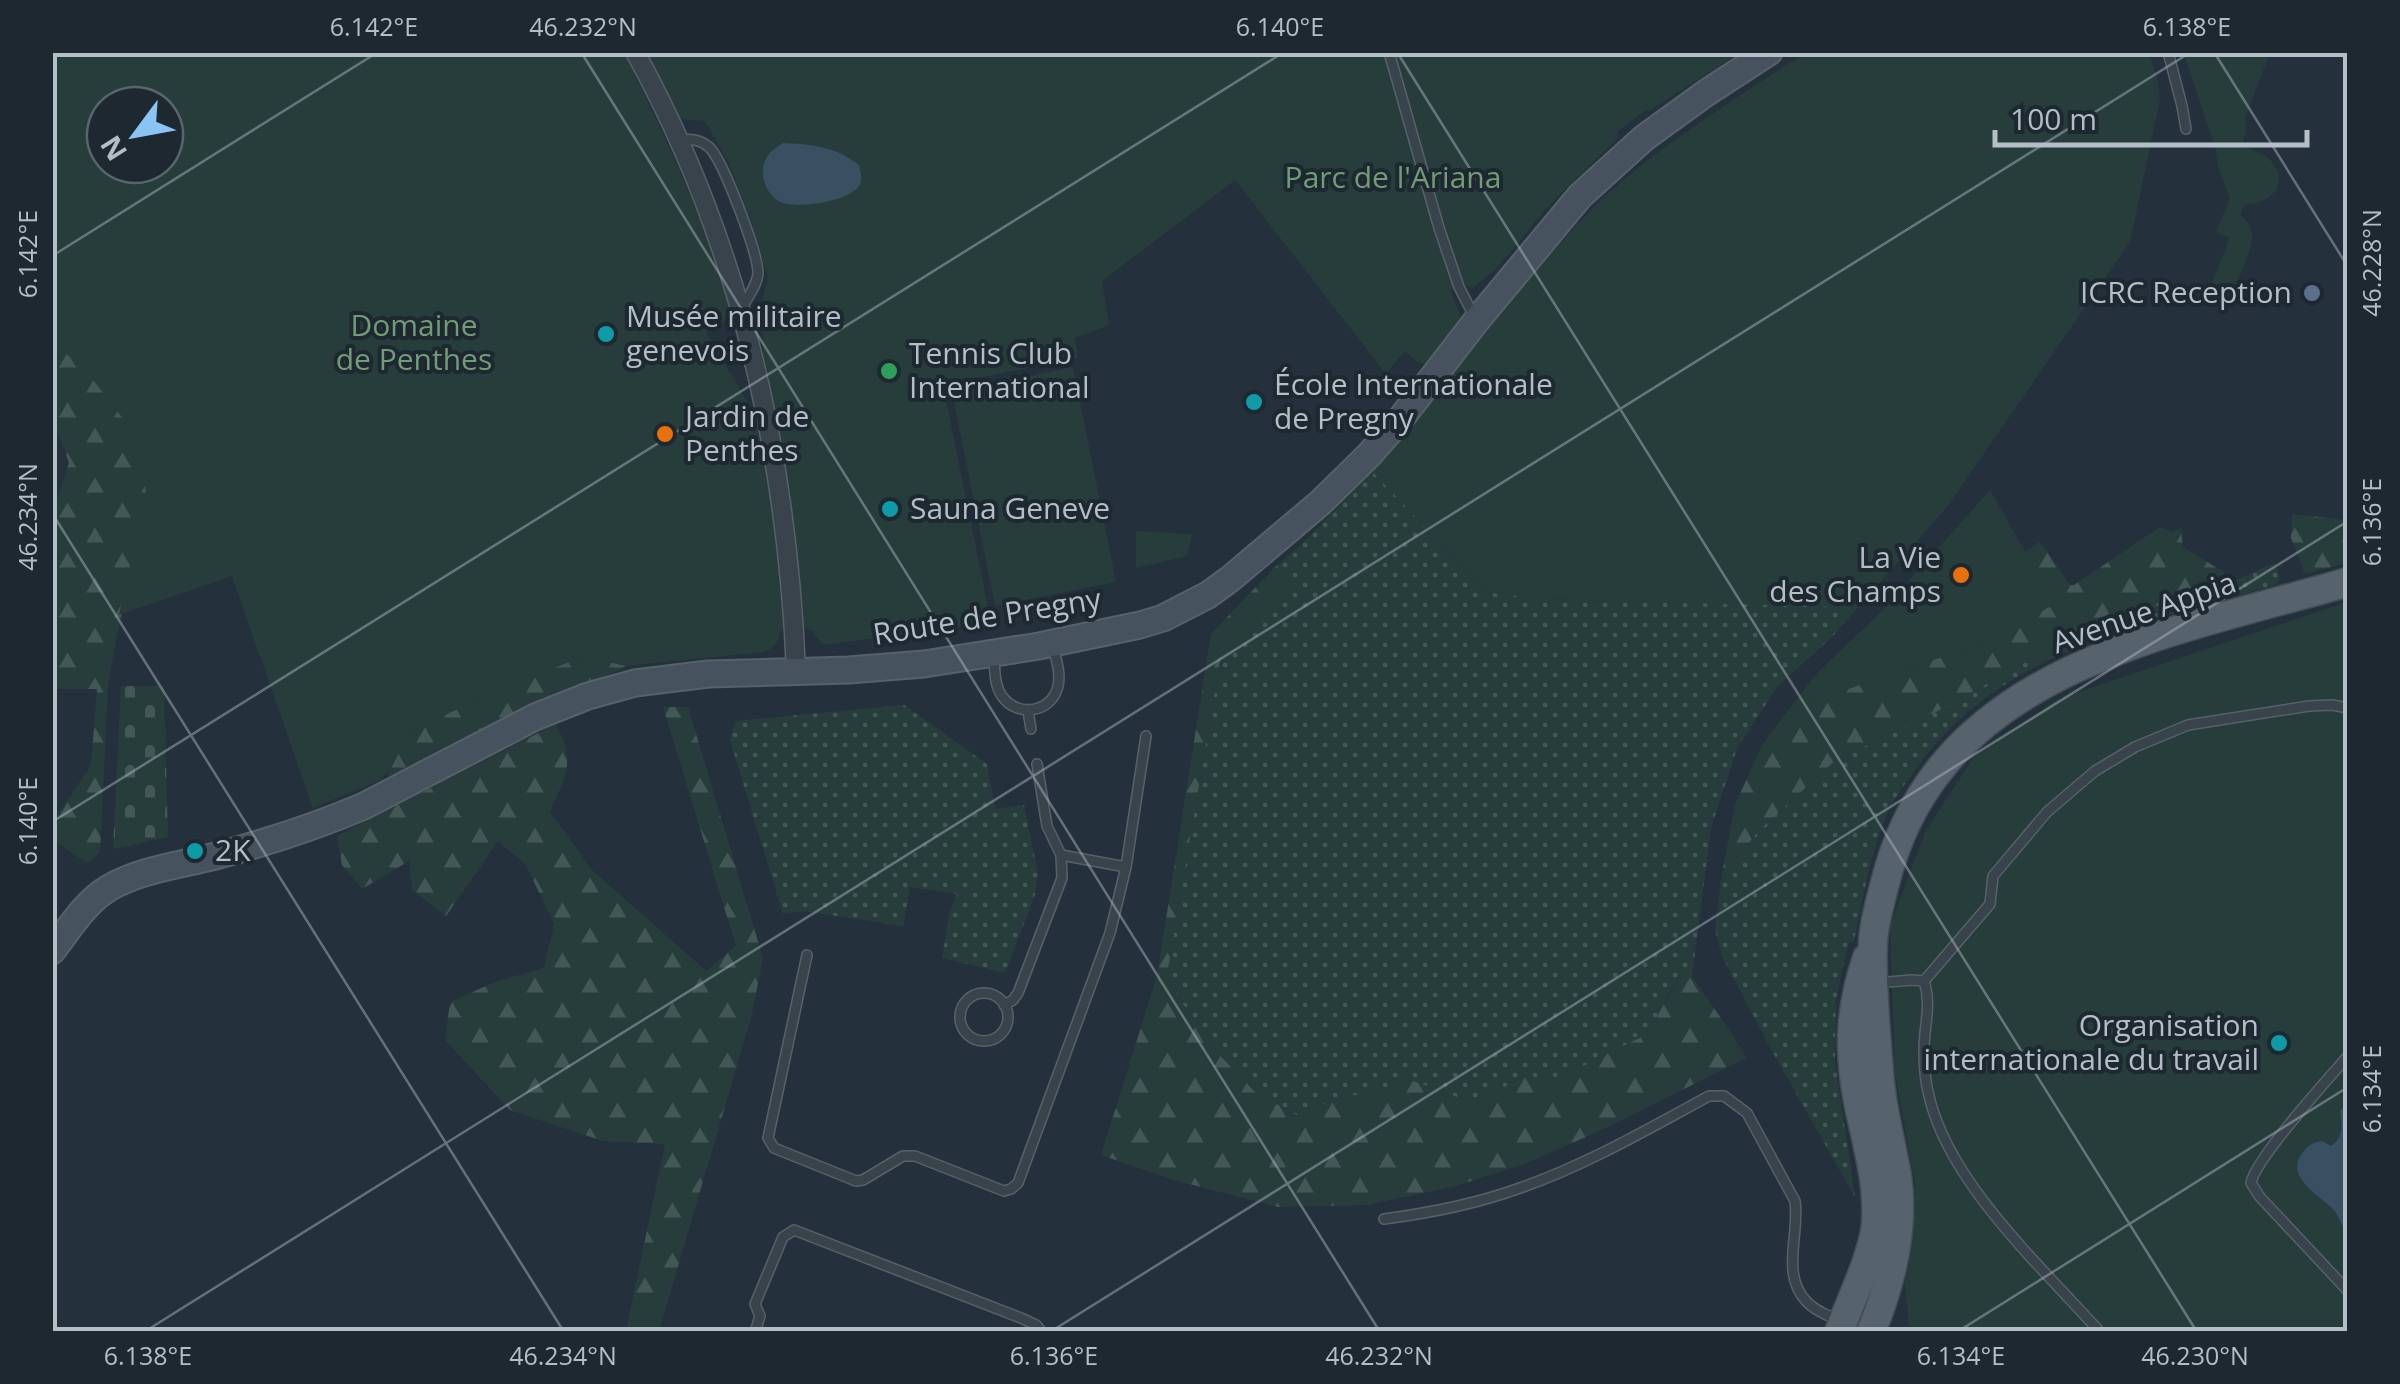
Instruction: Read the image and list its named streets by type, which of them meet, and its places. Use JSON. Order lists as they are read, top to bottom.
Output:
{
  "streets": {
    "main road": ["Avenue Appia"],
    "street": ["Route de Pregny"]
  },
  "parks": ["Parc de l'Ariana", "Domaine de Penthes"],
  "places": [
    "ICRC Reception",
    "Musée militaire genevois",
    "Tennis Club International",
    "École Internationale de Pregny",
    "Jardin de Penthes",
    "Sauna Geneve",
    "La Vie des Champs",
    "2K",
    "Organisation internationale du travail"
  ],
  "scale_bar": "100 m",
  "north": "bottom left",
  "coordinates": [
    "6.142°E",
    "46.232°N",
    "6.140°E",
    "6.138°E",
    "46.228°N",
    "46.234°N",
    "6.136°E",
    "6.134°E",
    "46.230°N"
  ]
}
